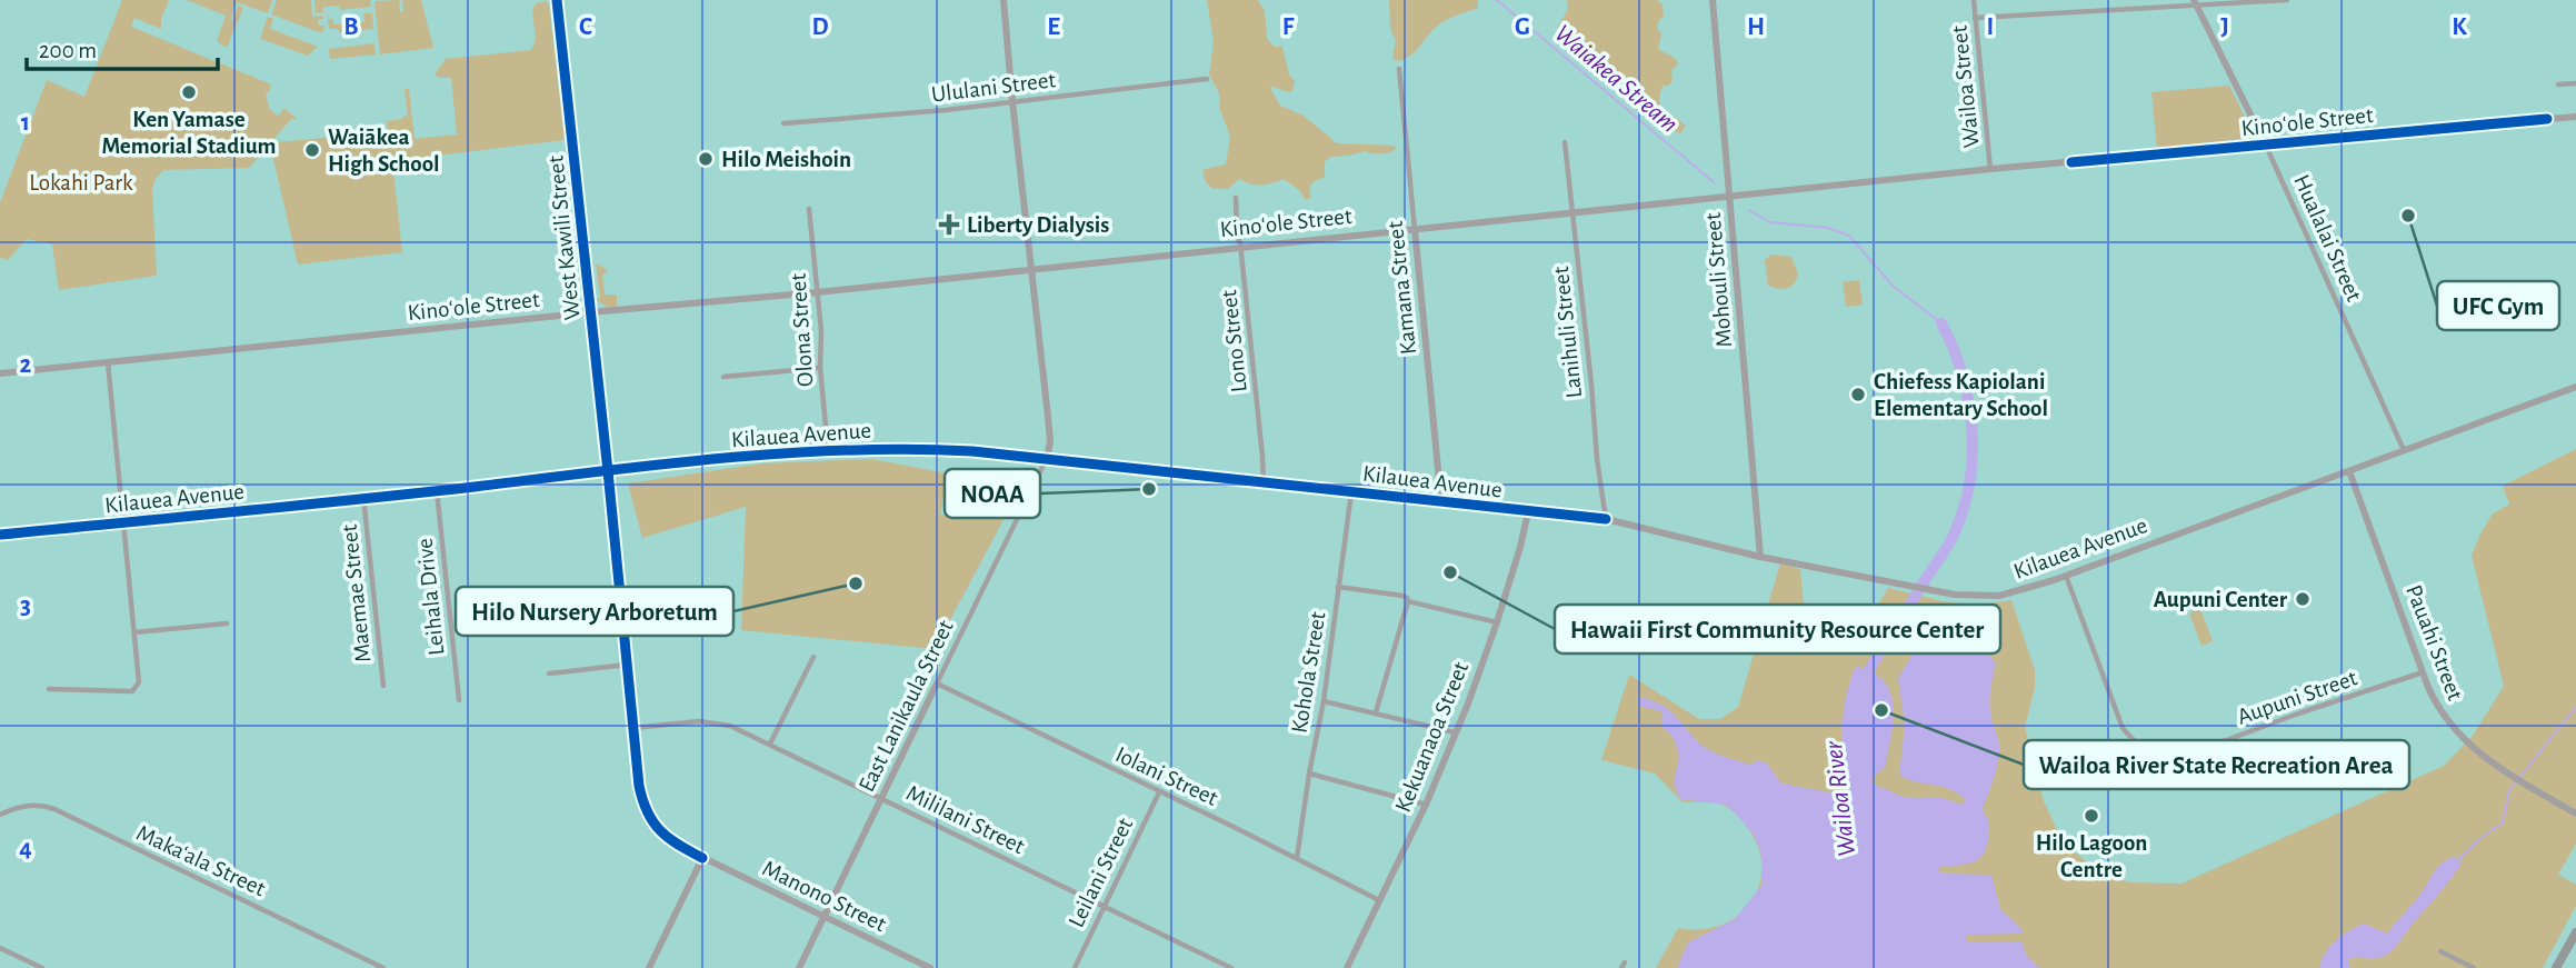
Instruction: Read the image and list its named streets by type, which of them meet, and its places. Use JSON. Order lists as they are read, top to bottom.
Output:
{
  "streets": {
    "street": [
      "Ululani Street",
      "Wailoa Street",
      "Kinoʻole Street",
      "West Kawili Street",
      "Hualalai Street",
      "Mohouli Street",
      "Kamana Street",
      "Olona Street",
      "Lanihuli Street",
      "Lono Street",
      "Kilauea Avenue",
      "Maemae Street",
      "Leihala Drive",
      "Pauahi Street",
      "Kohola Street",
      "Aupuni Street",
      "East Lanikaula Street",
      "Kekuanaoa Street",
      "Iolani Street",
      "Mililani Street",
      "Maka‘ala Street",
      "Leilani Street",
      "Manono Street"
    ]
  },
  "crossings": [
    ["Wailoa Street", "Kinoʻole Street"],
    ["Kinoʻole Street", "West Kawili Street"],
    ["Kinoʻole Street", "Hualalai Street"],
    ["Kinoʻole Street", "Mohouli Street"],
    ["Kinoʻole Street", "Kamana Street"],
    ["Kinoʻole Street", "Olona Street"],
    ["Kinoʻole Street", "Lanihuli Street"],
    ["Kinoʻole Street", "Lono Street"],
    ["West Kawili Street", "Kilauea Avenue"],
    ["West Kawili Street", "Manono Street"],
    ["Hualalai Street", "Kilauea Avenue"],
    ["Mohouli Street", "Kilauea Avenue"],
    ["Kamana Street", "Kilauea Avenue"],
    ["Olona Street", "Kilauea Avenue"],
    ["Lanihuli Street", "Kilauea Avenue"],
    ["Lono Street", "Kilauea Avenue"],
    ["Kilauea Avenue", "Maemae Street"],
    ["Kilauea Avenue", "Leihala Drive"],
    ["Kilauea Avenue", "Pauahi Street"],
    ["Kilauea Avenue", "Kohola Street"],
    ["Kilauea Avenue", "Aupuni Street"],
    ["Kilauea Avenue", "East Lanikaula Street"],
    ["Kilauea Avenue", "Kekuanaoa Street"],
    ["Pauahi Street", "Aupuni Street"],
    ["Kohola Street", "Iolani Street"],
    ["East Lanikaula Street", "Iolani Street"],
    ["East Lanikaula Street", "Mililani Street"],
    ["East Lanikaula Street", "Manono Street"],
    ["Kekuanaoa Street", "Iolani Street"],
    ["Iolani Street", "Leilani Street"],
    ["Mililani Street", "Leilani Street"],
    ["Mililani Street", "Manono Street"]
  ],
  "water": ["Waiakea Stream", "Wailoa River"],
  "parks": ["Lokahi Park"],
  "places": {
    "other": [
      "Ken Yamase Memorial Stadium",
      "Waiākea High School",
      "Hilo Meishoin",
      "UFC Gym",
      "Chiefess Kapiolani Elementary School",
      "NOAA",
      "Hawaii First Community Resource Center",
      "Hilo Nursery Arboretum",
      "Aupuni Center",
      "Wailoa River State Recreation Area",
      "Hilo Lagoon Centre"
    ],
    "health": ["Liberty Dialysis"]
  },
  "scale_bar": "200 m",
  "grid": {
    "columns": [
      "B",
      "C",
      "D",
      "E",
      "F",
      "G",
      "H",
      "I",
      "J",
      "K"
    ],
    "rows": [
      "1",
      "2",
      "3",
      "4"
    ]
  }
}
